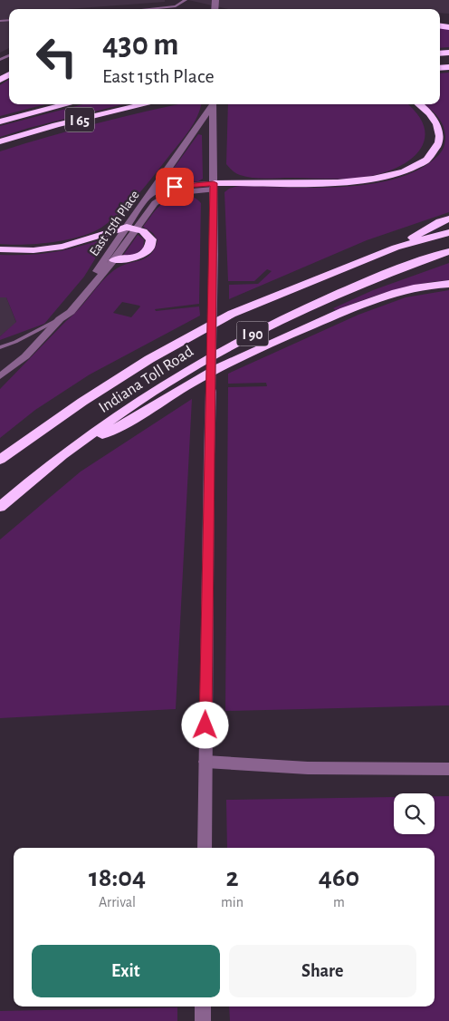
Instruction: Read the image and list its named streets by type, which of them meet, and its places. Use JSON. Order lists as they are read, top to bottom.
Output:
{
  "streets": {
    "highway": ["I 65", "I 90", "Indiana Toll Road"],
    "street": ["East 15th Place"]
  },
  "page": {
    "turn": ["430 m", "East 15th Place"],
    "eta": [
      "18:04",
      "Arrival",
      "2",
      "min",
      "460",
      "m"
    ],
    "buttons": ["Exit", "Share"]
  }
}
